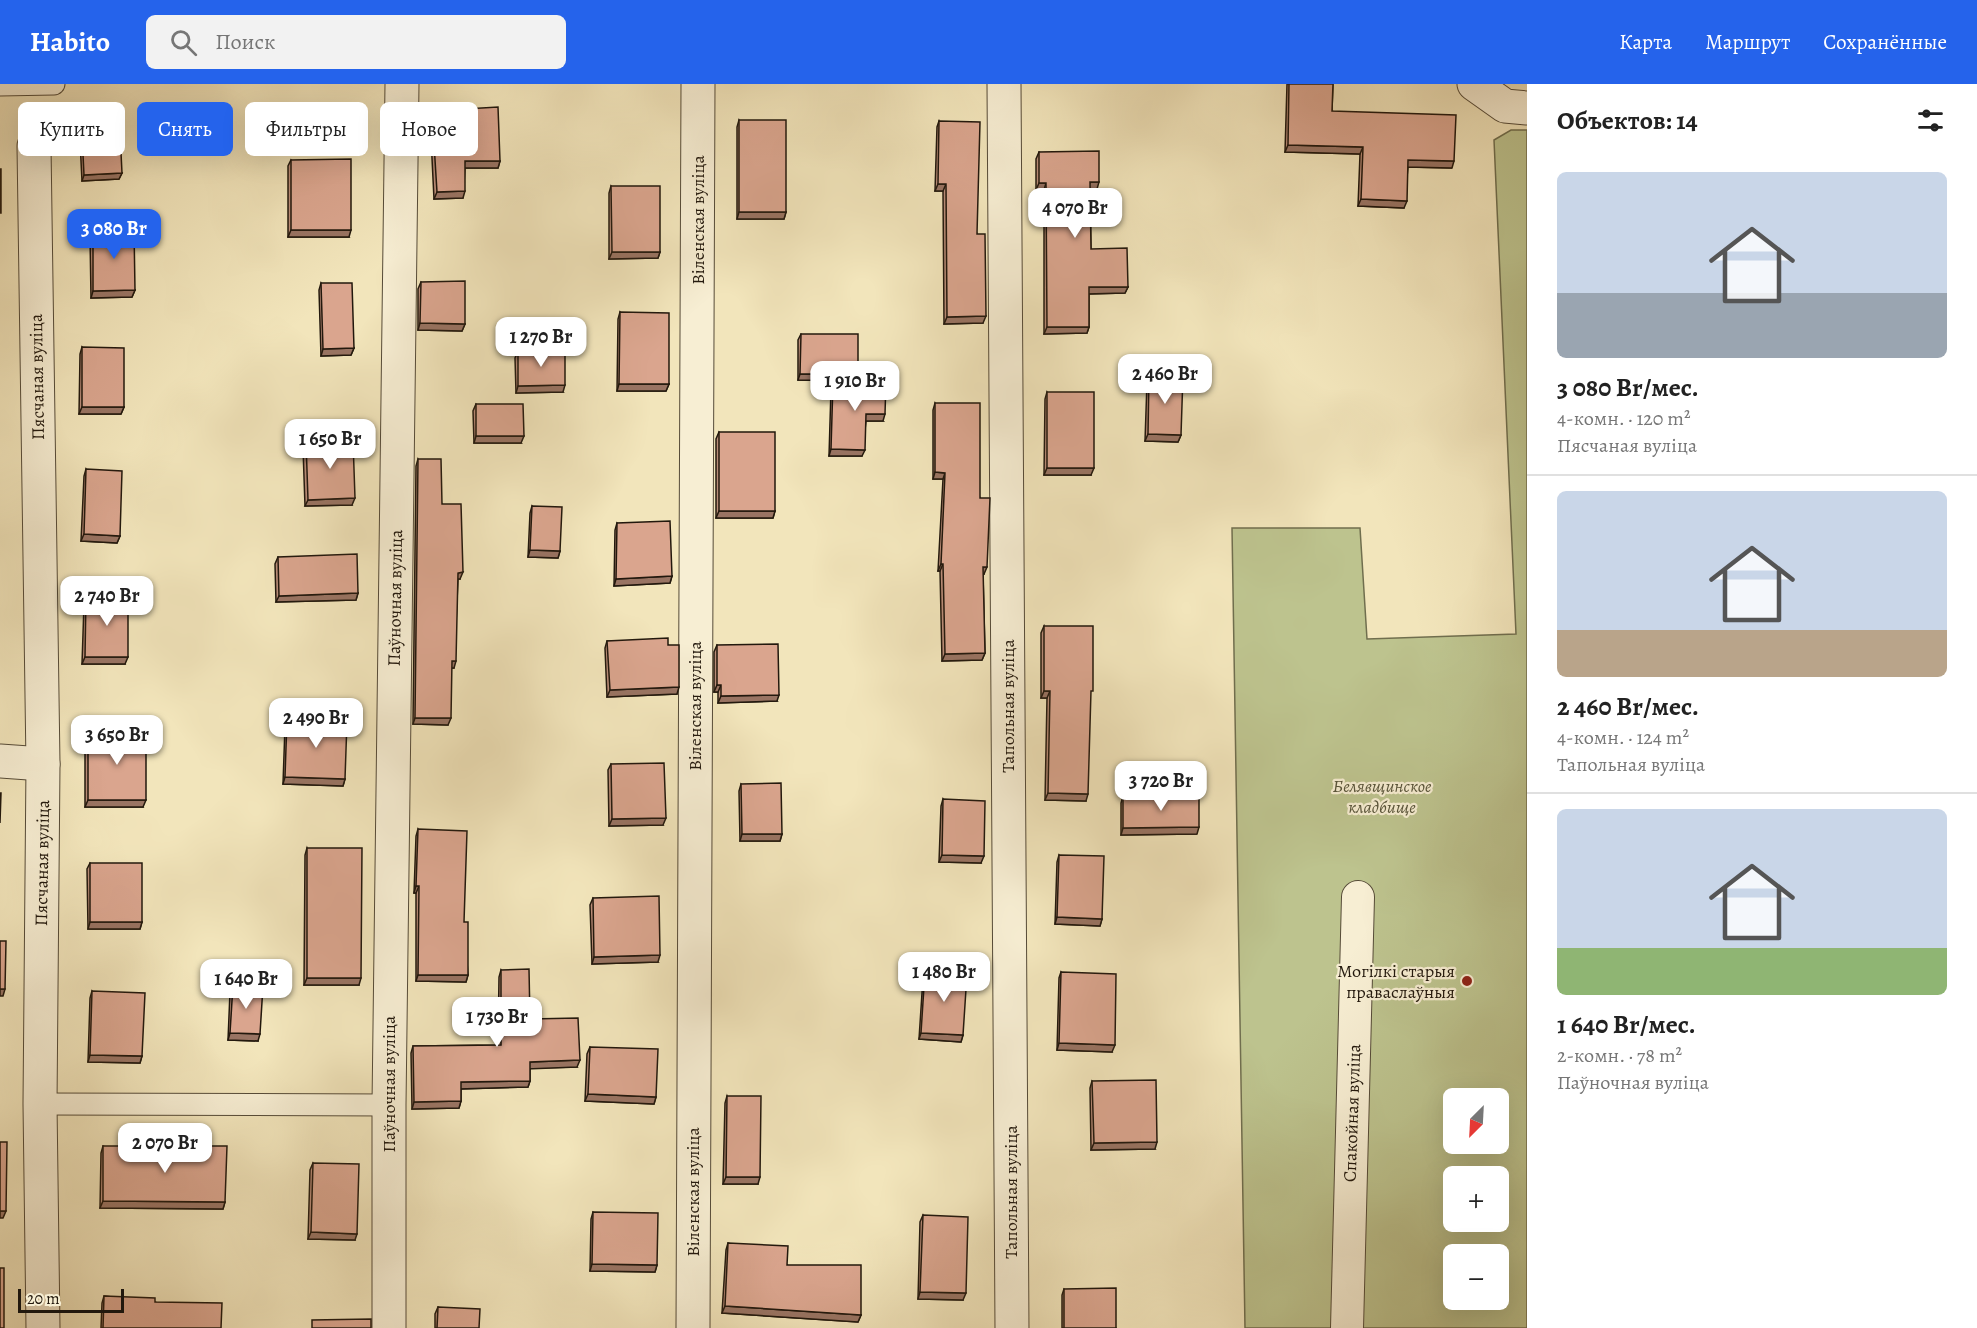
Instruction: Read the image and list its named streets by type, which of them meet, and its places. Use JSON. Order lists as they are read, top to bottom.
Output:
{
  "streets": {
    "street": [
      "Віленская вуліца",
      "Пясчаная вуліца",
      "Паўночная вуліца",
      "Тапольная вуліца",
      "Спакойная вуліца"
    ]
  },
  "parks": ["Белявщинское кладбище"],
  "places": ["Могілкі старыя праваслаўныя"],
  "scale_bar": "20 m",
  "north": "bottom left",
  "page": {
    "header": "Habito",
    "search": "Поиск",
    "nav": ["Карта", "Маршрут", "Сохранённые"],
    "heading": "Объектов: 14",
    "chip": [
      "Купить",
      "Снять",
      "Фильтры",
      "Новое"
    ],
    "list": [
      {
        "name": "3 080 Br/мес.",
        "note": "4-комн. · 120 m² · Пясчаная вуліца"
      },
      {
        "name": "2 460 Br/мес.",
        "note": "4-комн. · 124 m² · Тапольная вуліца"
      },
      {
        "name": "1 640 Br/мес.",
        "note": "2-комн. · 78 m² · Паўночная вуліца"
      }
    ],
    "price": [
      "4 070 Br",
      "3 080 Br",
      "1 270 Br",
      "2 460 Br",
      "1 910 Br",
      "1 650 Br",
      "2 740 Br",
      "2 490 Br",
      "3 650 Br",
      "3 720 Br",
      "1 480 Br",
      "1 640 Br",
      "1 730 Br",
      "2 070 Br"
    ],
    "map_buttons": ["+", "−"],
    "scale": "20 m"
  }
}
